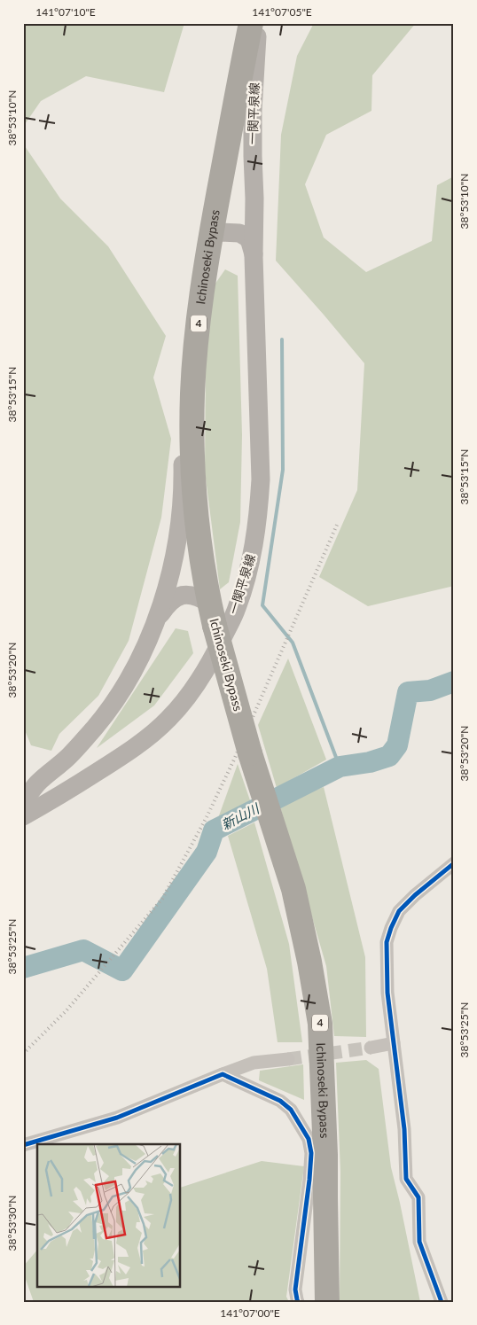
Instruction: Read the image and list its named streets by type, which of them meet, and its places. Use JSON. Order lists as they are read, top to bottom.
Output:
{
  "streets": {
    "highway": ["Ichinoseki Bypass", "4"],
    "main road": ["一関平泉線"]
  },
  "crossings": [
    ["一関平泉線", "Ichinoseki Bypass"]
  ],
  "water": ["新山川"],
  "coordinates": [
    "141°07'10\"E",
    "141°07'05\"E",
    "38°53'10\"N",
    "38°53'15\"N",
    "38°53'20\"N",
    "38°53'25\"N",
    "38°53'30\"N",
    "141°07'00\"E"
  ]
}
